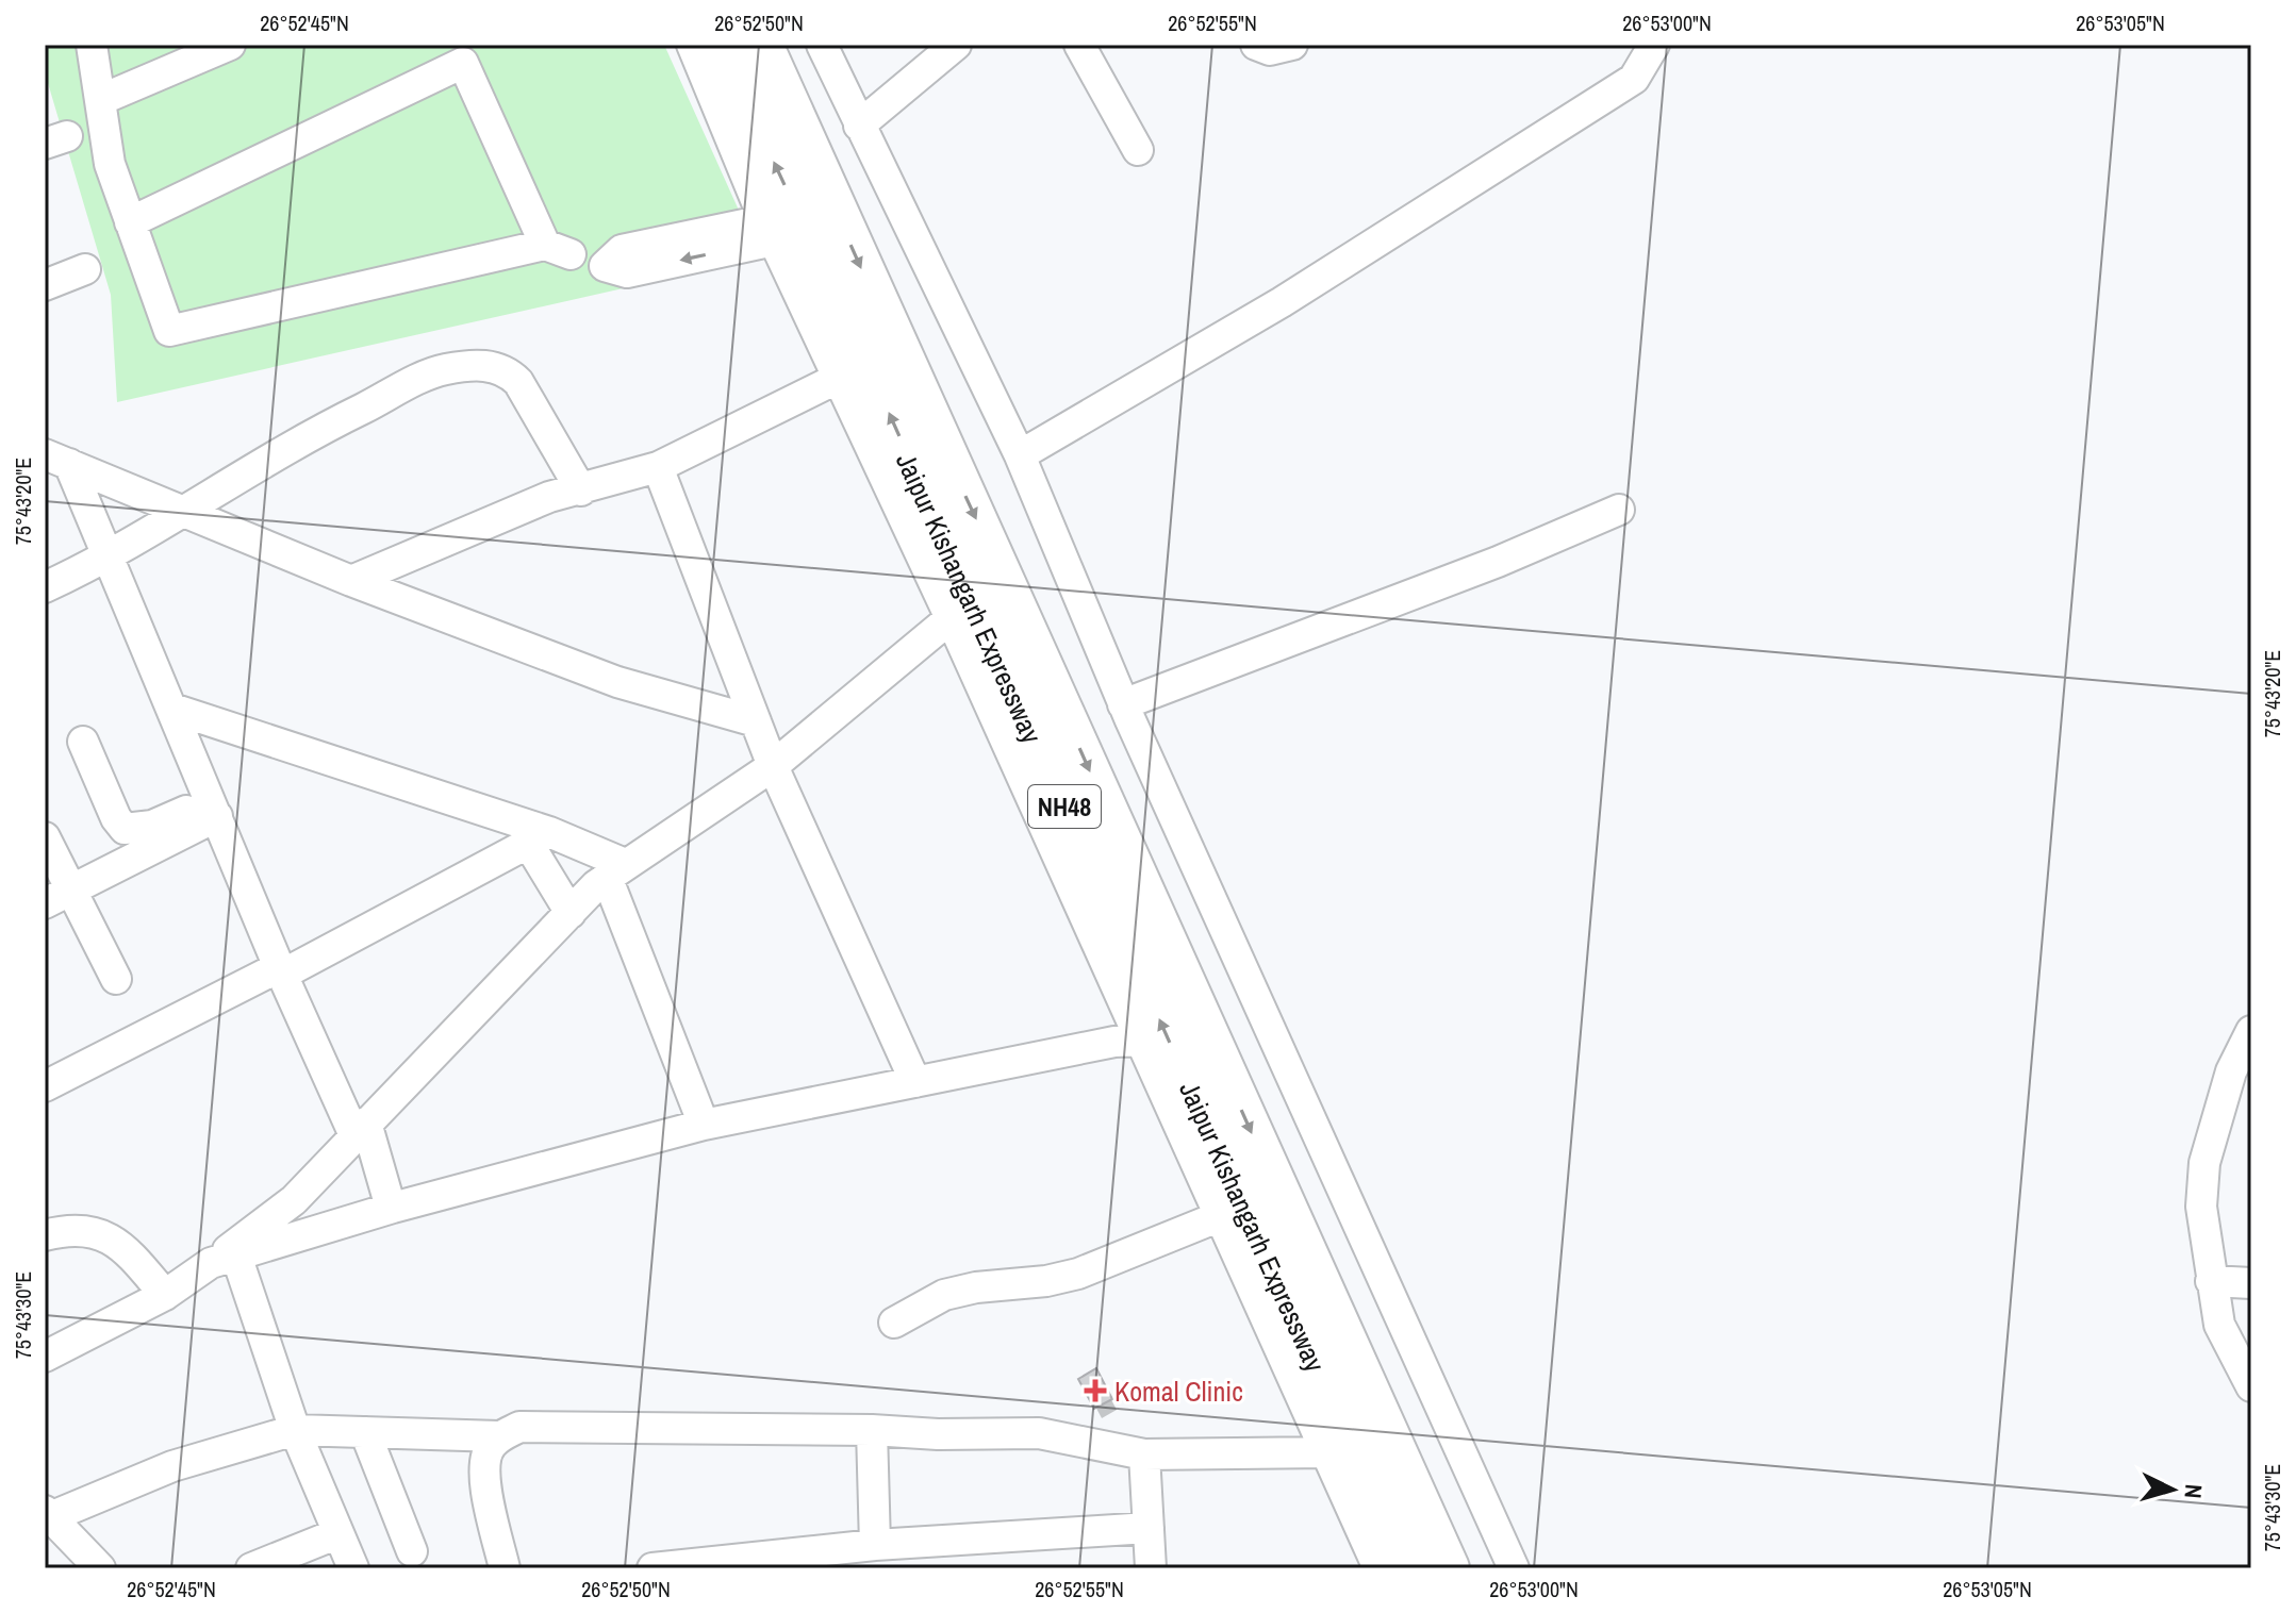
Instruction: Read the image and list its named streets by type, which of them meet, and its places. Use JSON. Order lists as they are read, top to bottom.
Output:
{
  "streets": {
    "highway": ["Jaipur Kishangarh Expressway", "NH48"]
  },
  "places": {
    "health": ["Komal Clinic"]
  },
  "north": "right",
  "coordinates": [
    "26°52'45\"N",
    "26°52'50\"N",
    "26°52'55\"N",
    "26°53'00\"N",
    "26°53'05\"N",
    "75°43'20\"E",
    "75°43'30\"E"
  ]
}
